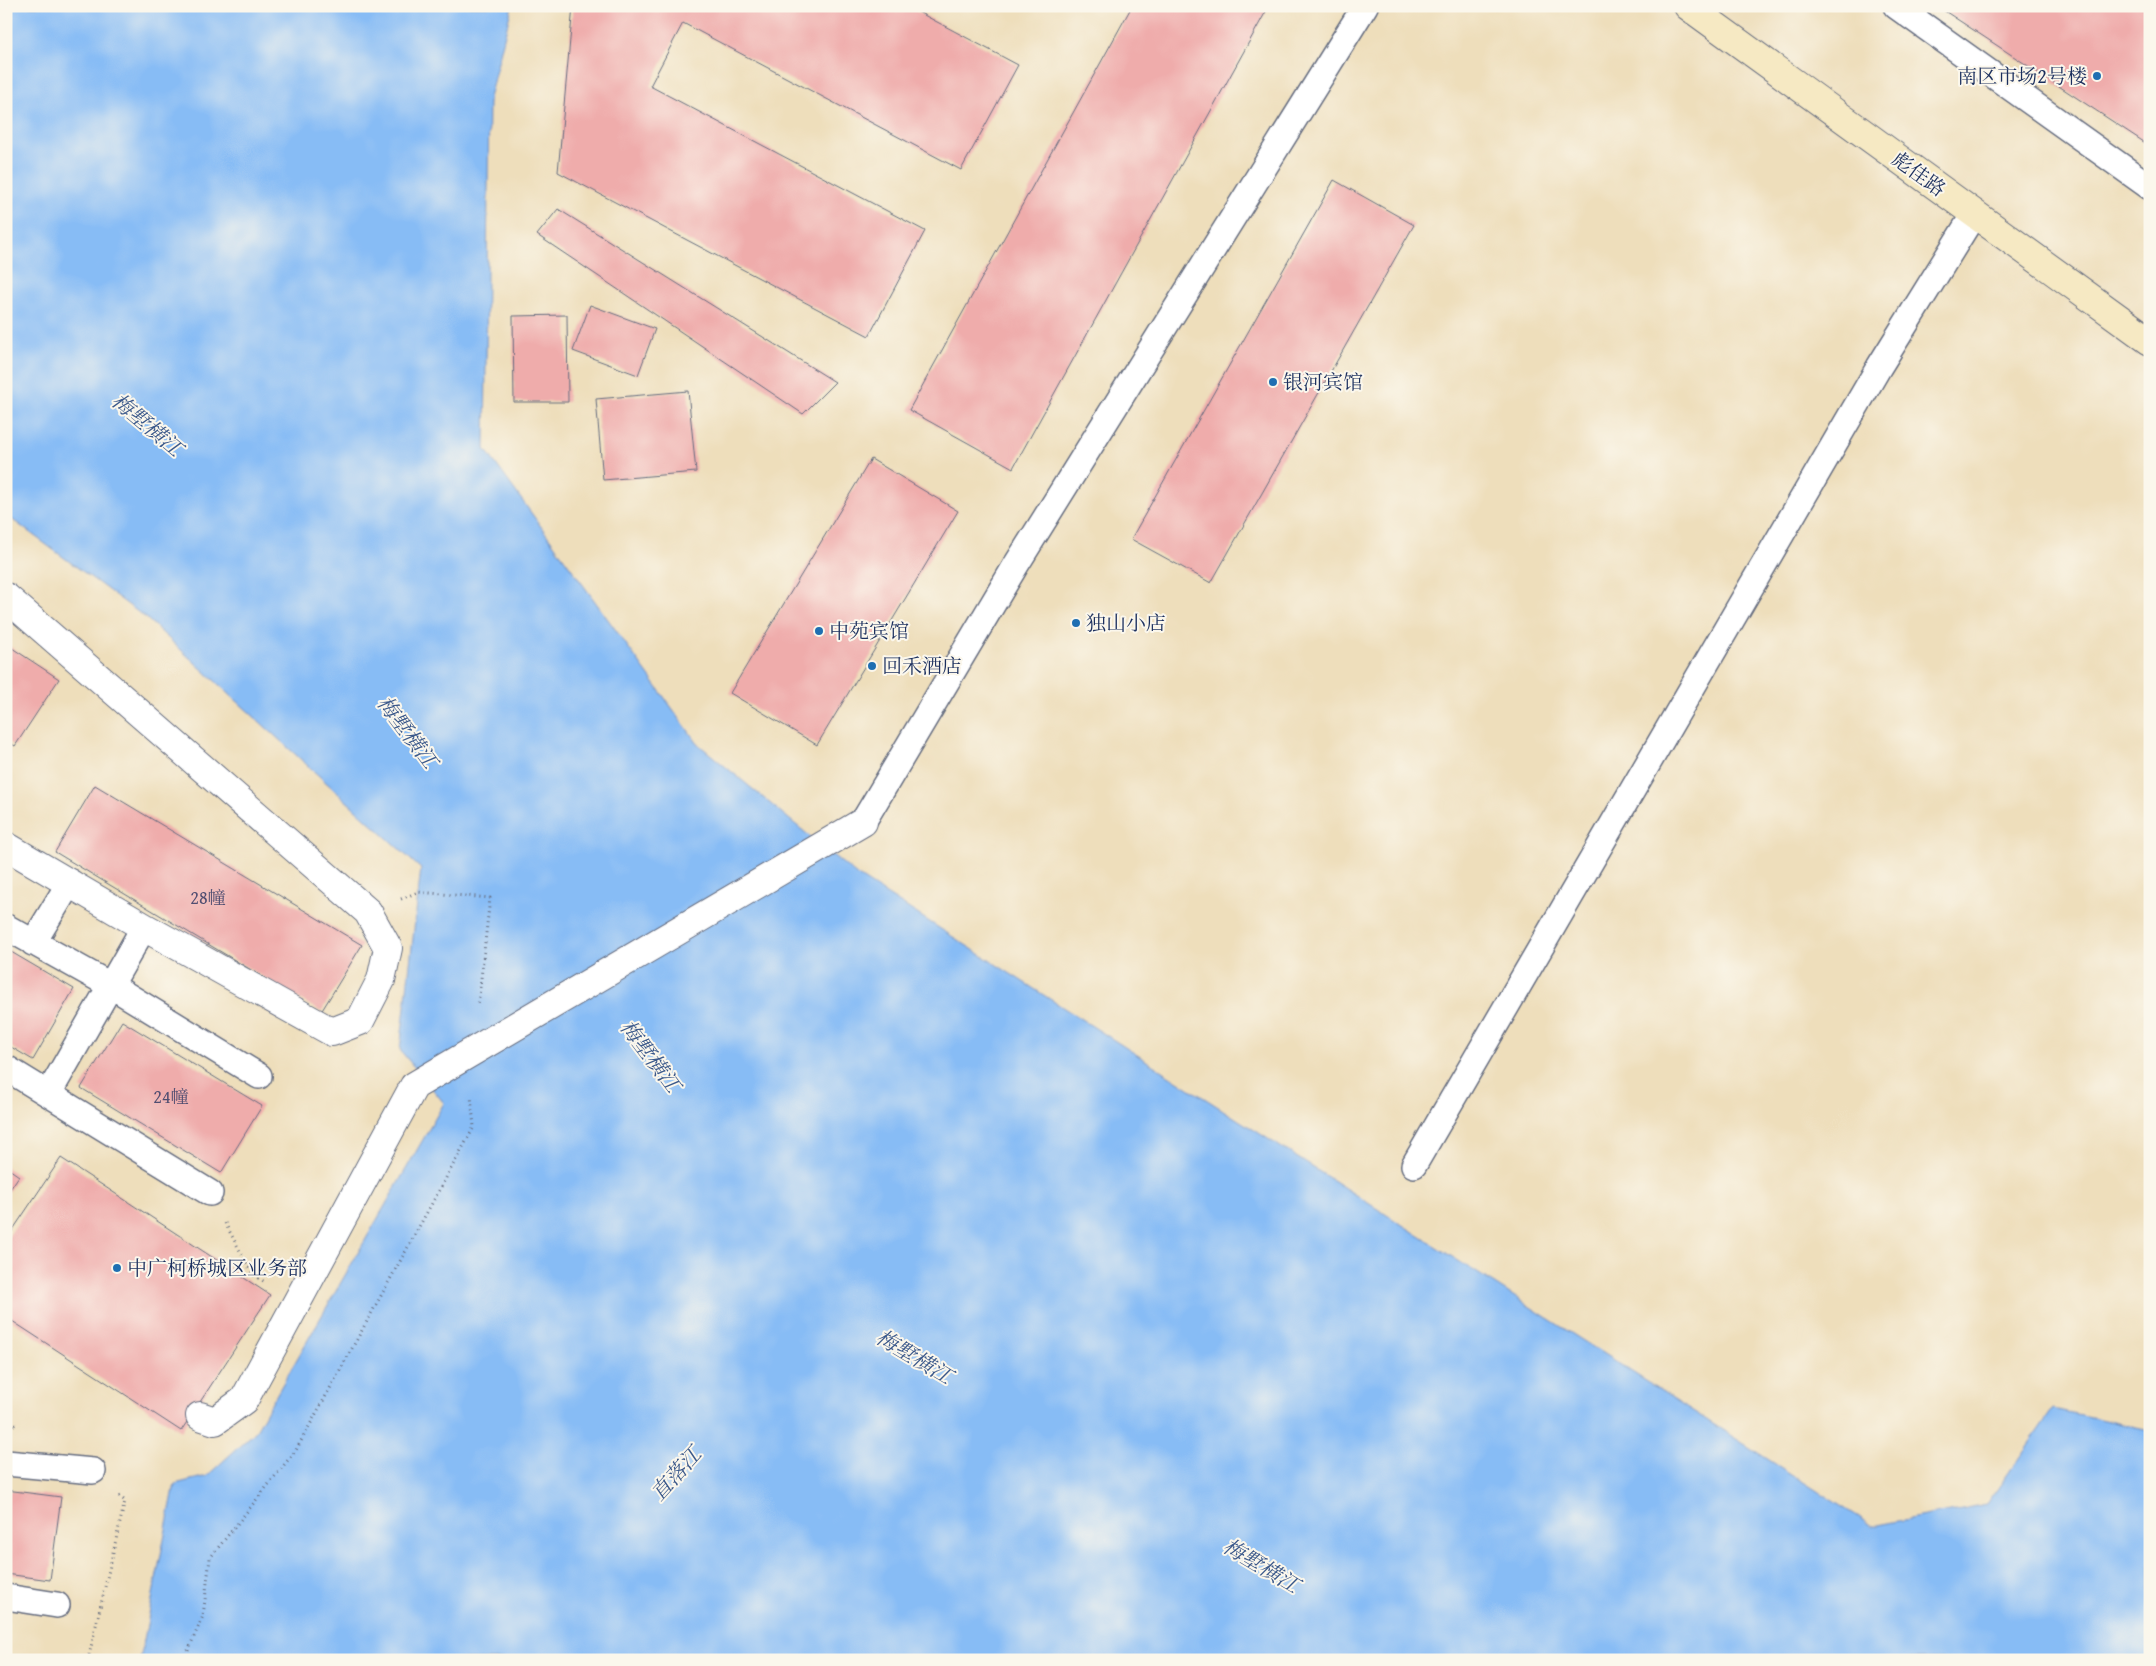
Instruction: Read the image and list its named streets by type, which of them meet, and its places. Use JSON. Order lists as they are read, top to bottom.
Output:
{
  "streets": {
    "street": ["彪佳路"]
  },
  "water": ["梅墅横江", "直落江"],
  "places": [
    "南区市场2号楼",
    "银河宾馆",
    "独山小店",
    "中苑宾馆",
    "回禾酒店",
    "中广柯桥城区业务部"
  ],
  "house_numbers": ["28幢", "24幢"]
}
